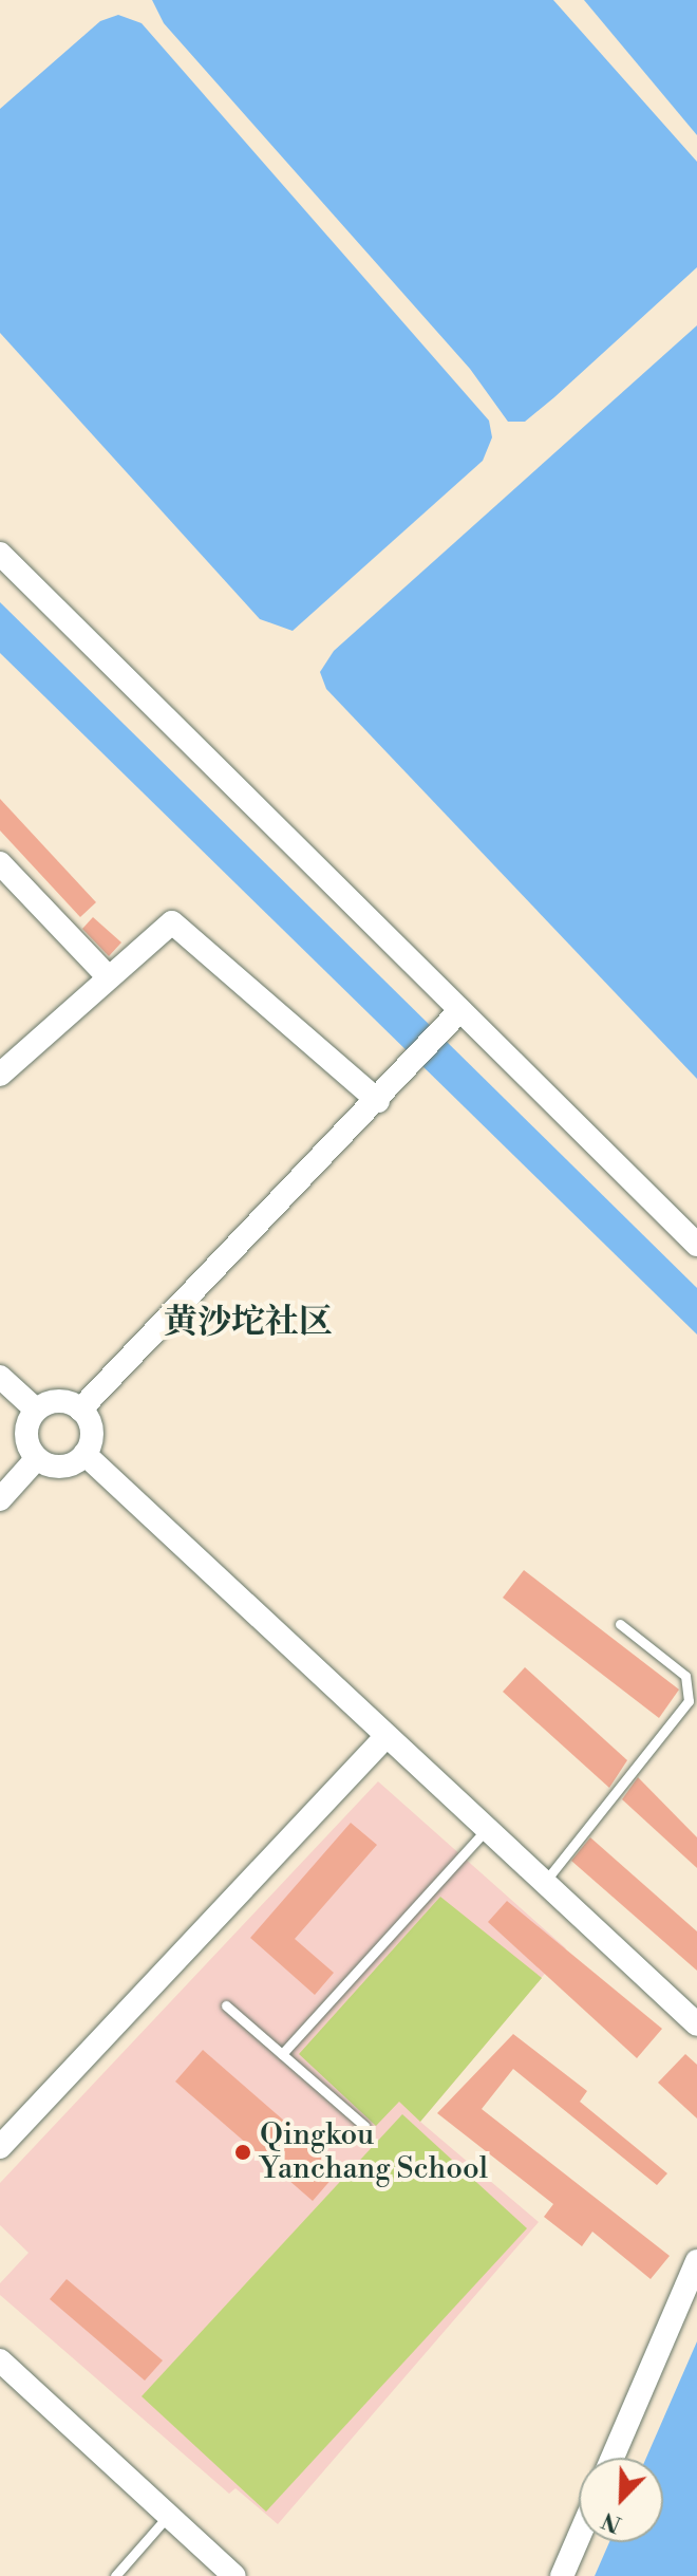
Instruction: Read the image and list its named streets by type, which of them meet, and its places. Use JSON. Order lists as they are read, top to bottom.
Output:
{
  "districts": ["黄沙坨社区"],
  "places": ["Qingkou Yanchang School"],
  "north": "bottom left"
}
